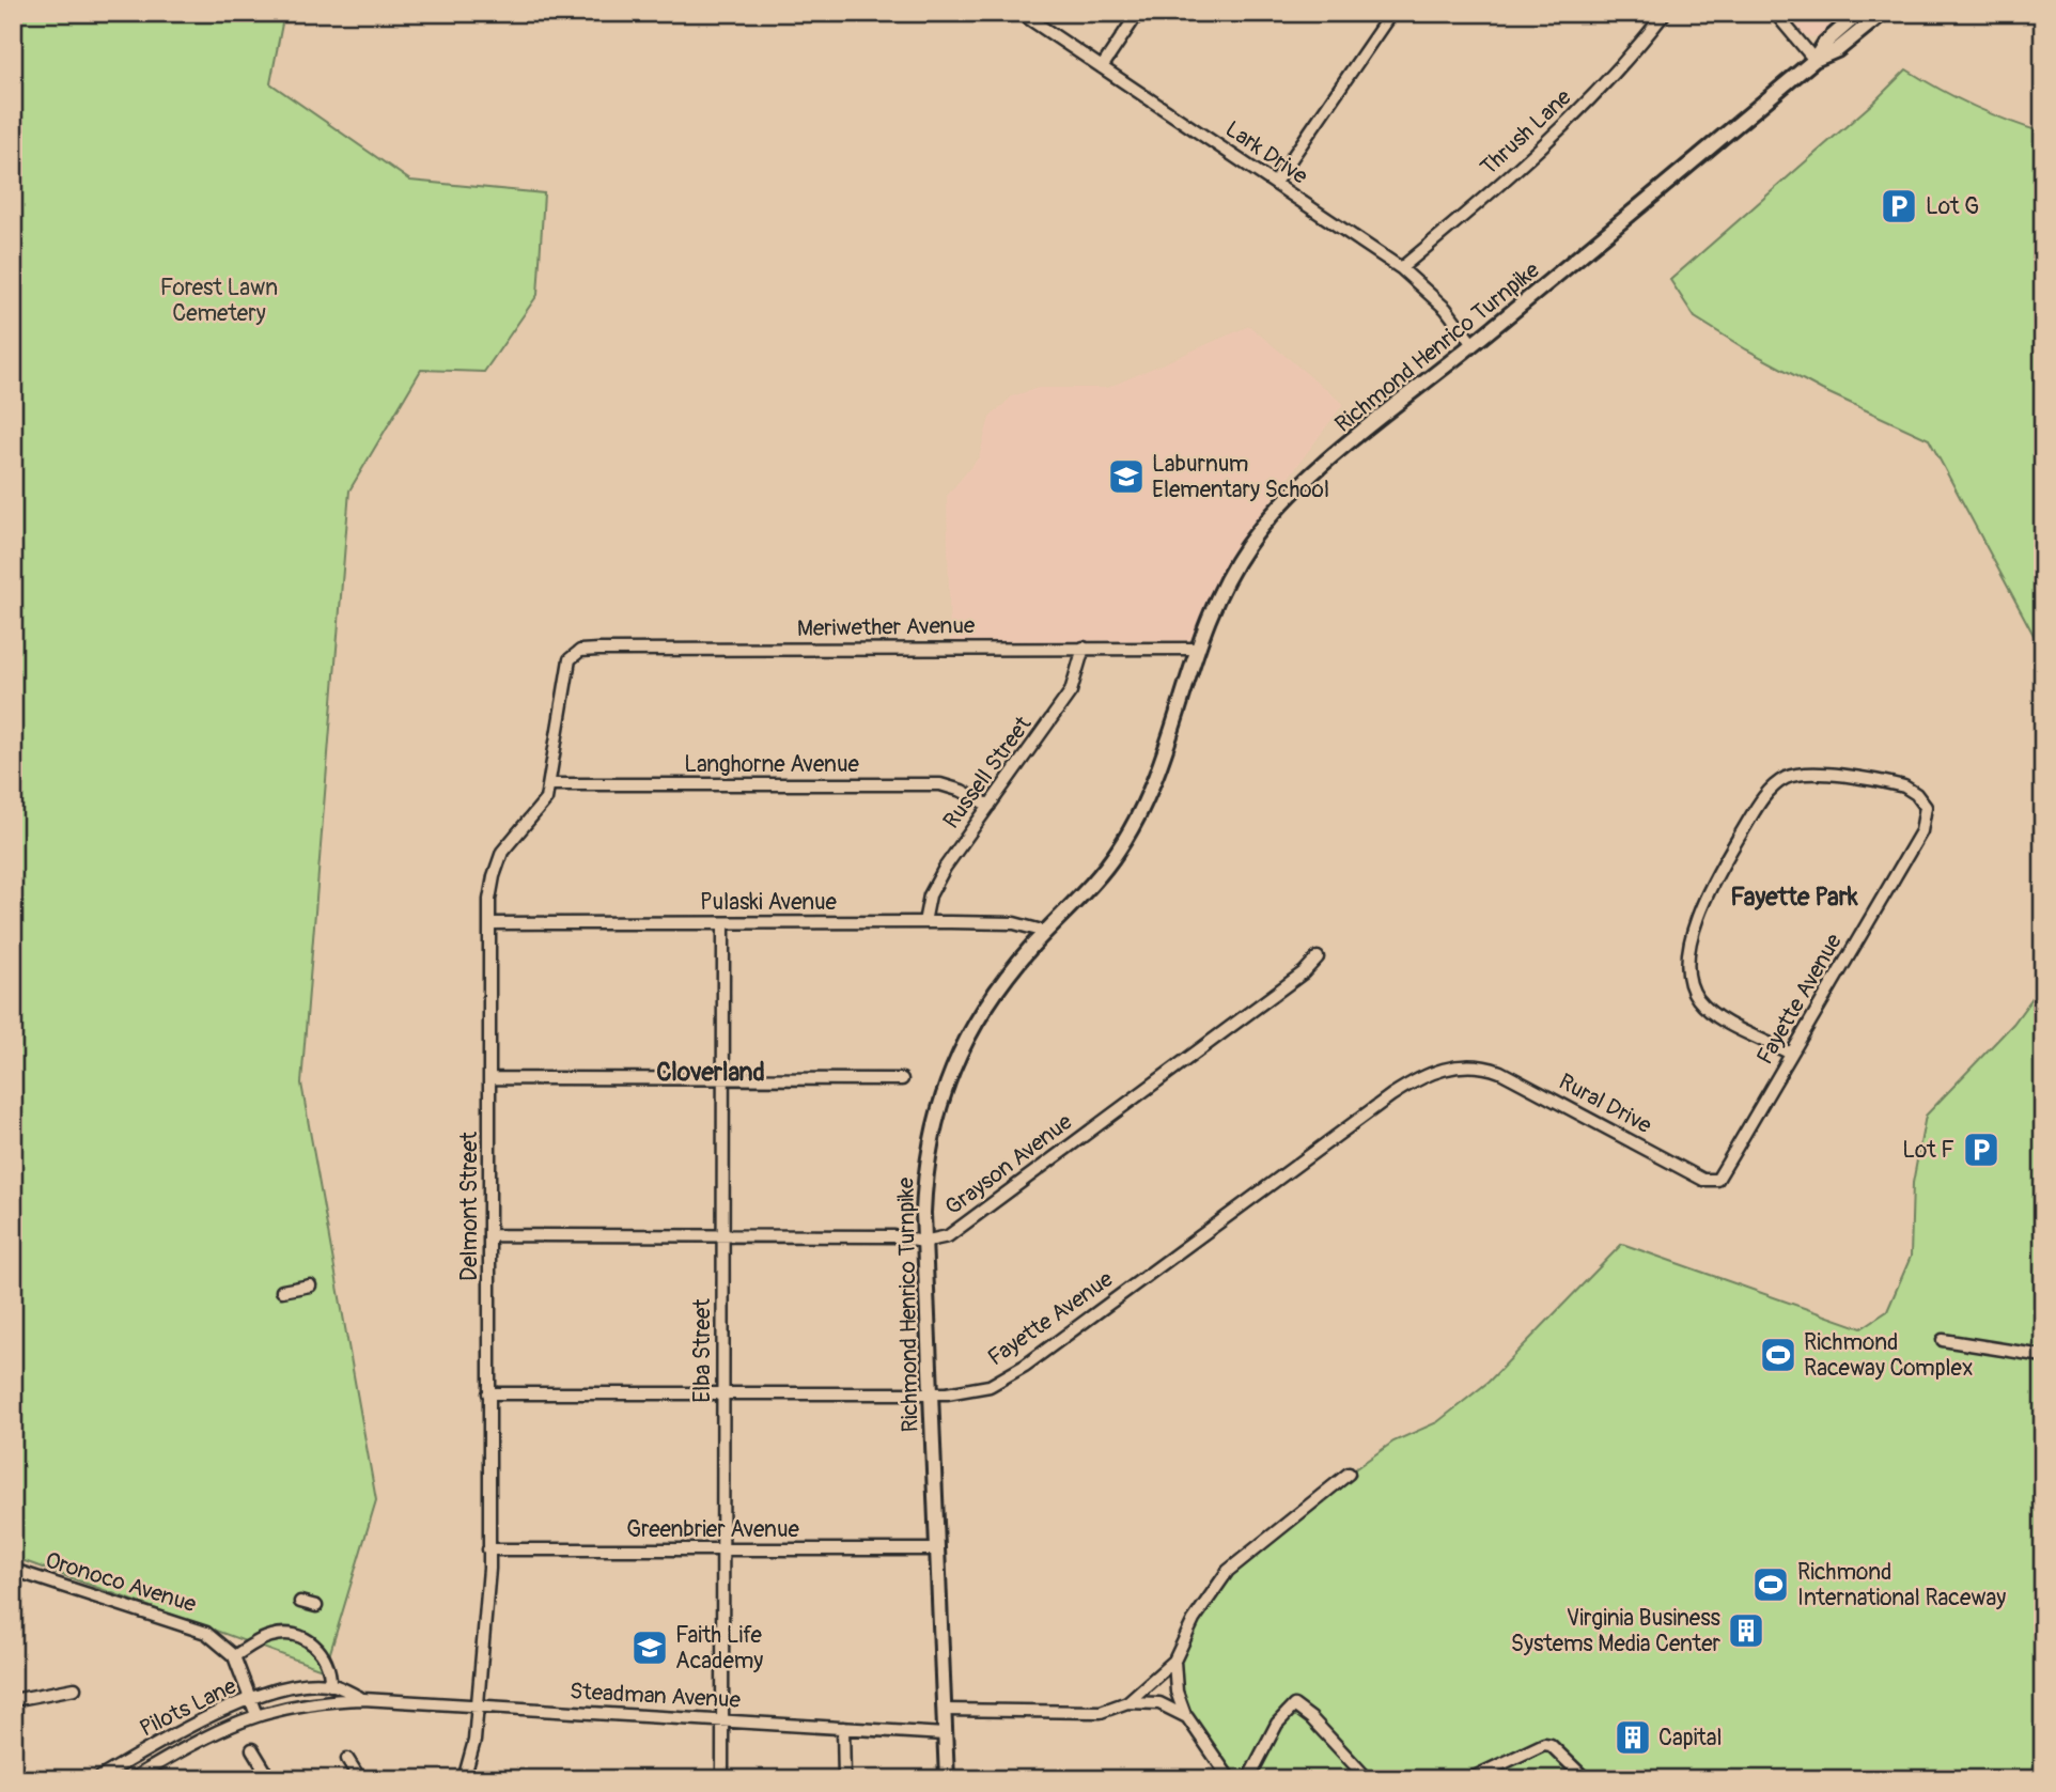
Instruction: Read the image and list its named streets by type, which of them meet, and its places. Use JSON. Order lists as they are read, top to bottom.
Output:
{
  "streets": {
    "main road": ["Richmond Henrico Turnpike"],
    "street": [
      "Thrush Lane",
      "Lark Drive",
      "Meriwether Avenue",
      "Langhorne Avenue",
      "Russell Street",
      "Pulaski Avenue",
      "Fayette Avenue",
      "Rural Drive",
      "Grayson Avenue",
      "Delmont Street",
      "Elba Street",
      "Greenbrier Avenue",
      "Oronoco Avenue",
      "Steadman Avenue",
      "Pilots Lane"
    ]
  },
  "crossings": [
    ["Thrush Lane", "Lark Drive"],
    ["Lark Drive", "Richmond Henrico Turnpike"],
    ["Richmond Henrico Turnpike", "Meriwether Avenue"],
    ["Richmond Henrico Turnpike", "Pulaski Avenue"],
    ["Richmond Henrico Turnpike", "Fayette Avenue"],
    ["Richmond Henrico Turnpike", "Grayson Avenue"],
    ["Richmond Henrico Turnpike", "Greenbrier Avenue"],
    ["Richmond Henrico Turnpike", "Steadman Avenue"],
    ["Meriwether Avenue", "Russell Street"],
    ["Meriwether Avenue", "Delmont Street"],
    ["Langhorne Avenue", "Russell Street"],
    ["Langhorne Avenue", "Delmont Street"],
    ["Russell Street", "Pulaski Avenue"],
    ["Pulaski Avenue", "Delmont Street"],
    ["Pulaski Avenue", "Elba Street"],
    ["Fayette Avenue", "Rural Drive"],
    ["Fayette Avenue", "Delmont Street"],
    ["Fayette Avenue", "Elba Street"],
    ["Grayson Avenue", "Delmont Street"],
    ["Grayson Avenue", "Elba Street"],
    ["Delmont Street", "Greenbrier Avenue"],
    ["Delmont Street", "Steadman Avenue"],
    ["Elba Street", "Greenbrier Avenue"],
    ["Elba Street", "Steadman Avenue"],
    ["Steadman Avenue", "Pilots Lane"]
  ],
  "districts": ["Fayette Park", "Cloverland"],
  "parks": ["Forest Lawn Cemetery"],
  "places": {
    "parking": ["Lot G", "Lot F"],
    "school or university": ["Laburnum Elementary School", "Faith Life Academy"],
    "sports": ["Richmond Raceway Complex", "Richmond International Raceway"],
    "building": ["Virginia Business Systems Media Center", "Capital"]
  }
}
